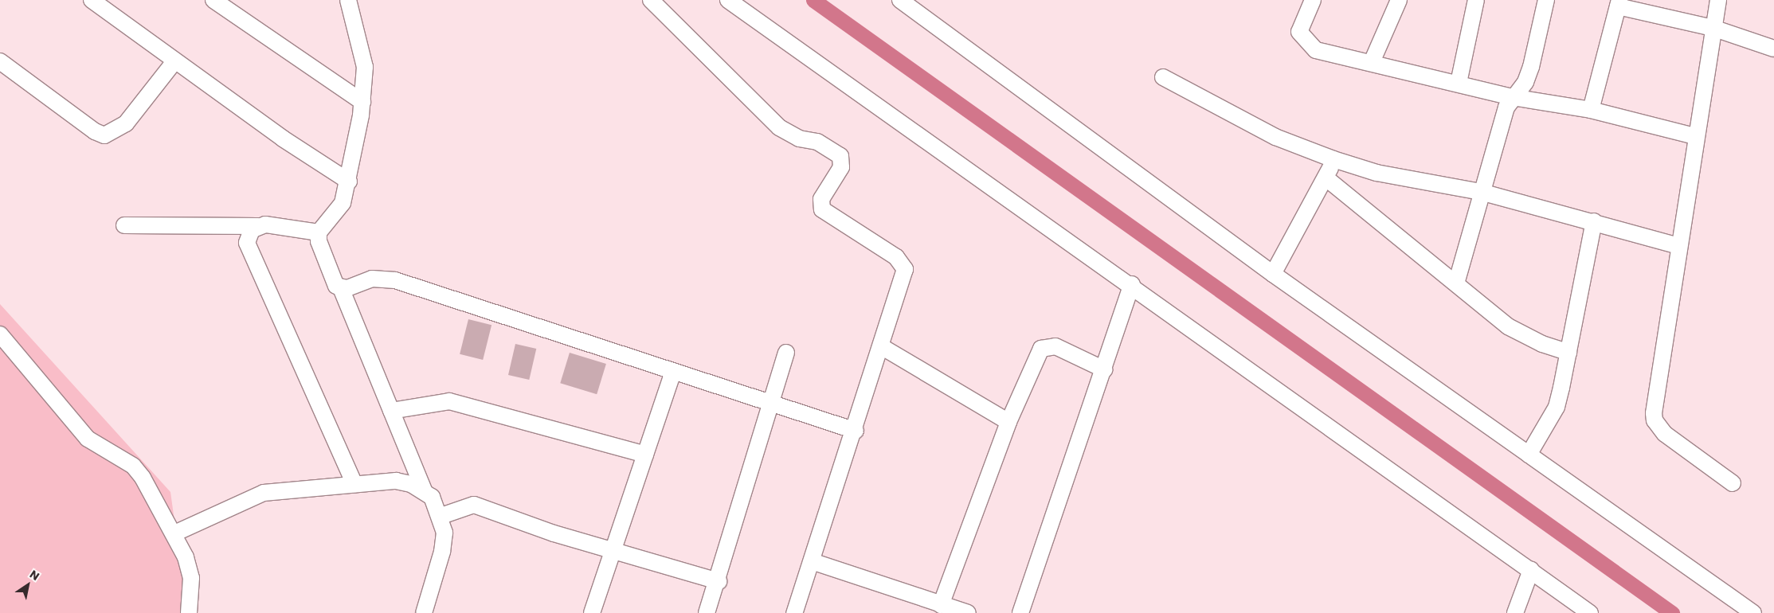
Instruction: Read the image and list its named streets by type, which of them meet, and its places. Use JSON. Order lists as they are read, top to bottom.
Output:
{
  "north": "top right"
}
